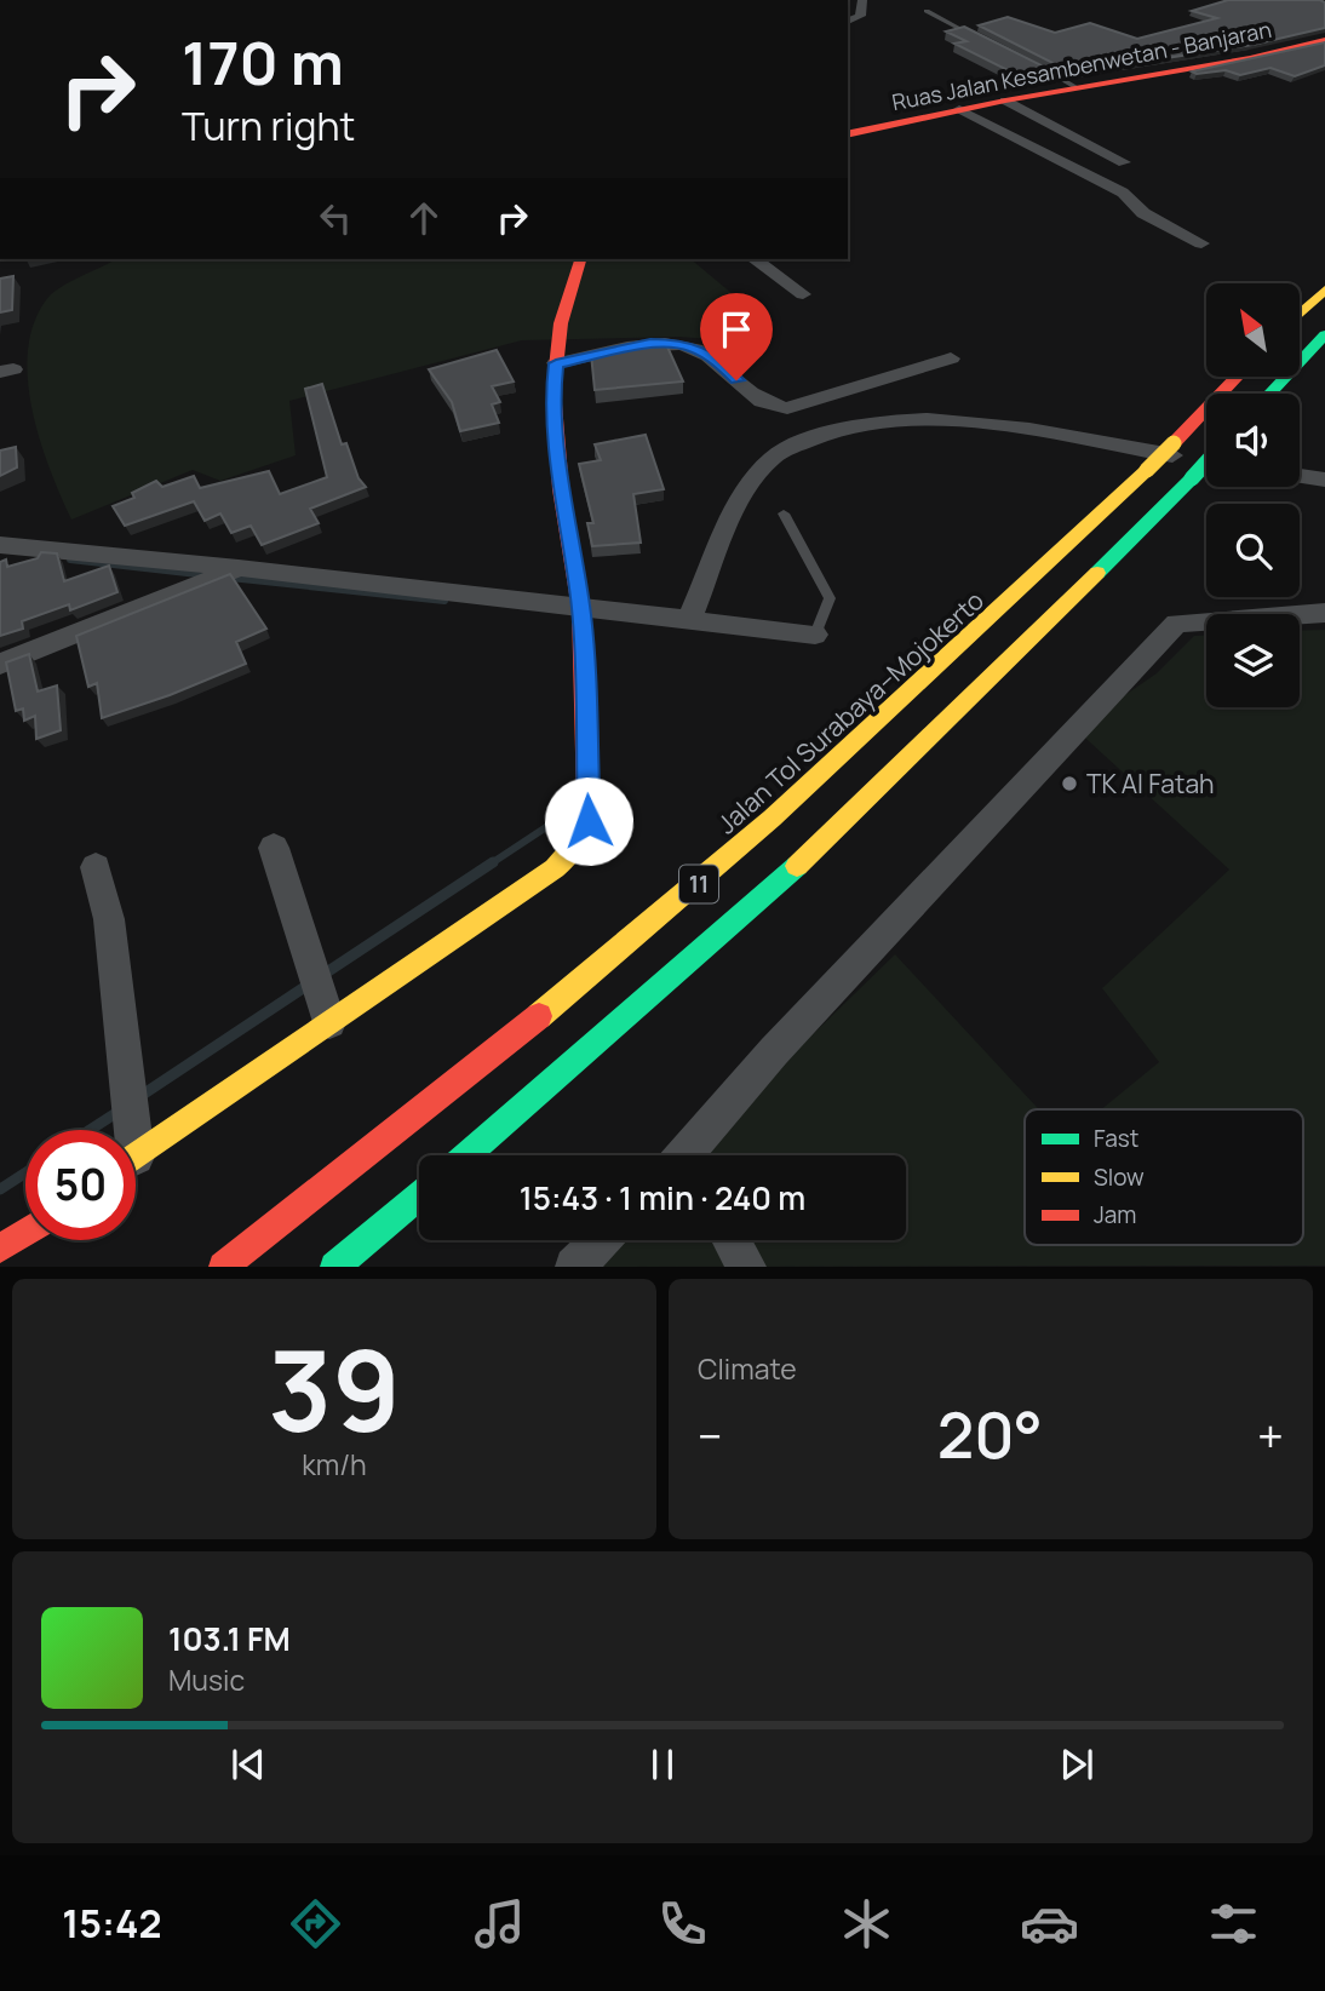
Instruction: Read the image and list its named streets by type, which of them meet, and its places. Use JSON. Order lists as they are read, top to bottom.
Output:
{
  "streets": {
    "main road": ["Ruas Jalan Kesambenwetan - Banjaran", "Jalan Tol Surabaya–Mojokerto", "11"]
  },
  "places": ["TK Al Fatah"],
  "legend": ["Fast", "Slow", "Jam"],
  "north": "top left",
  "page": {
    "turn": ["170 m", "Turn right"],
    "limit": "50",
    "trip": "15:43 · 1 min · 240 m",
    "tile": [
      ["39", "km/h"],
      "Climate"
    ],
    "heat": ["−", "20°", "+"],
    "song": ["103.1 FM", "Music"],
    "tabs": "15:42"
  }
}
